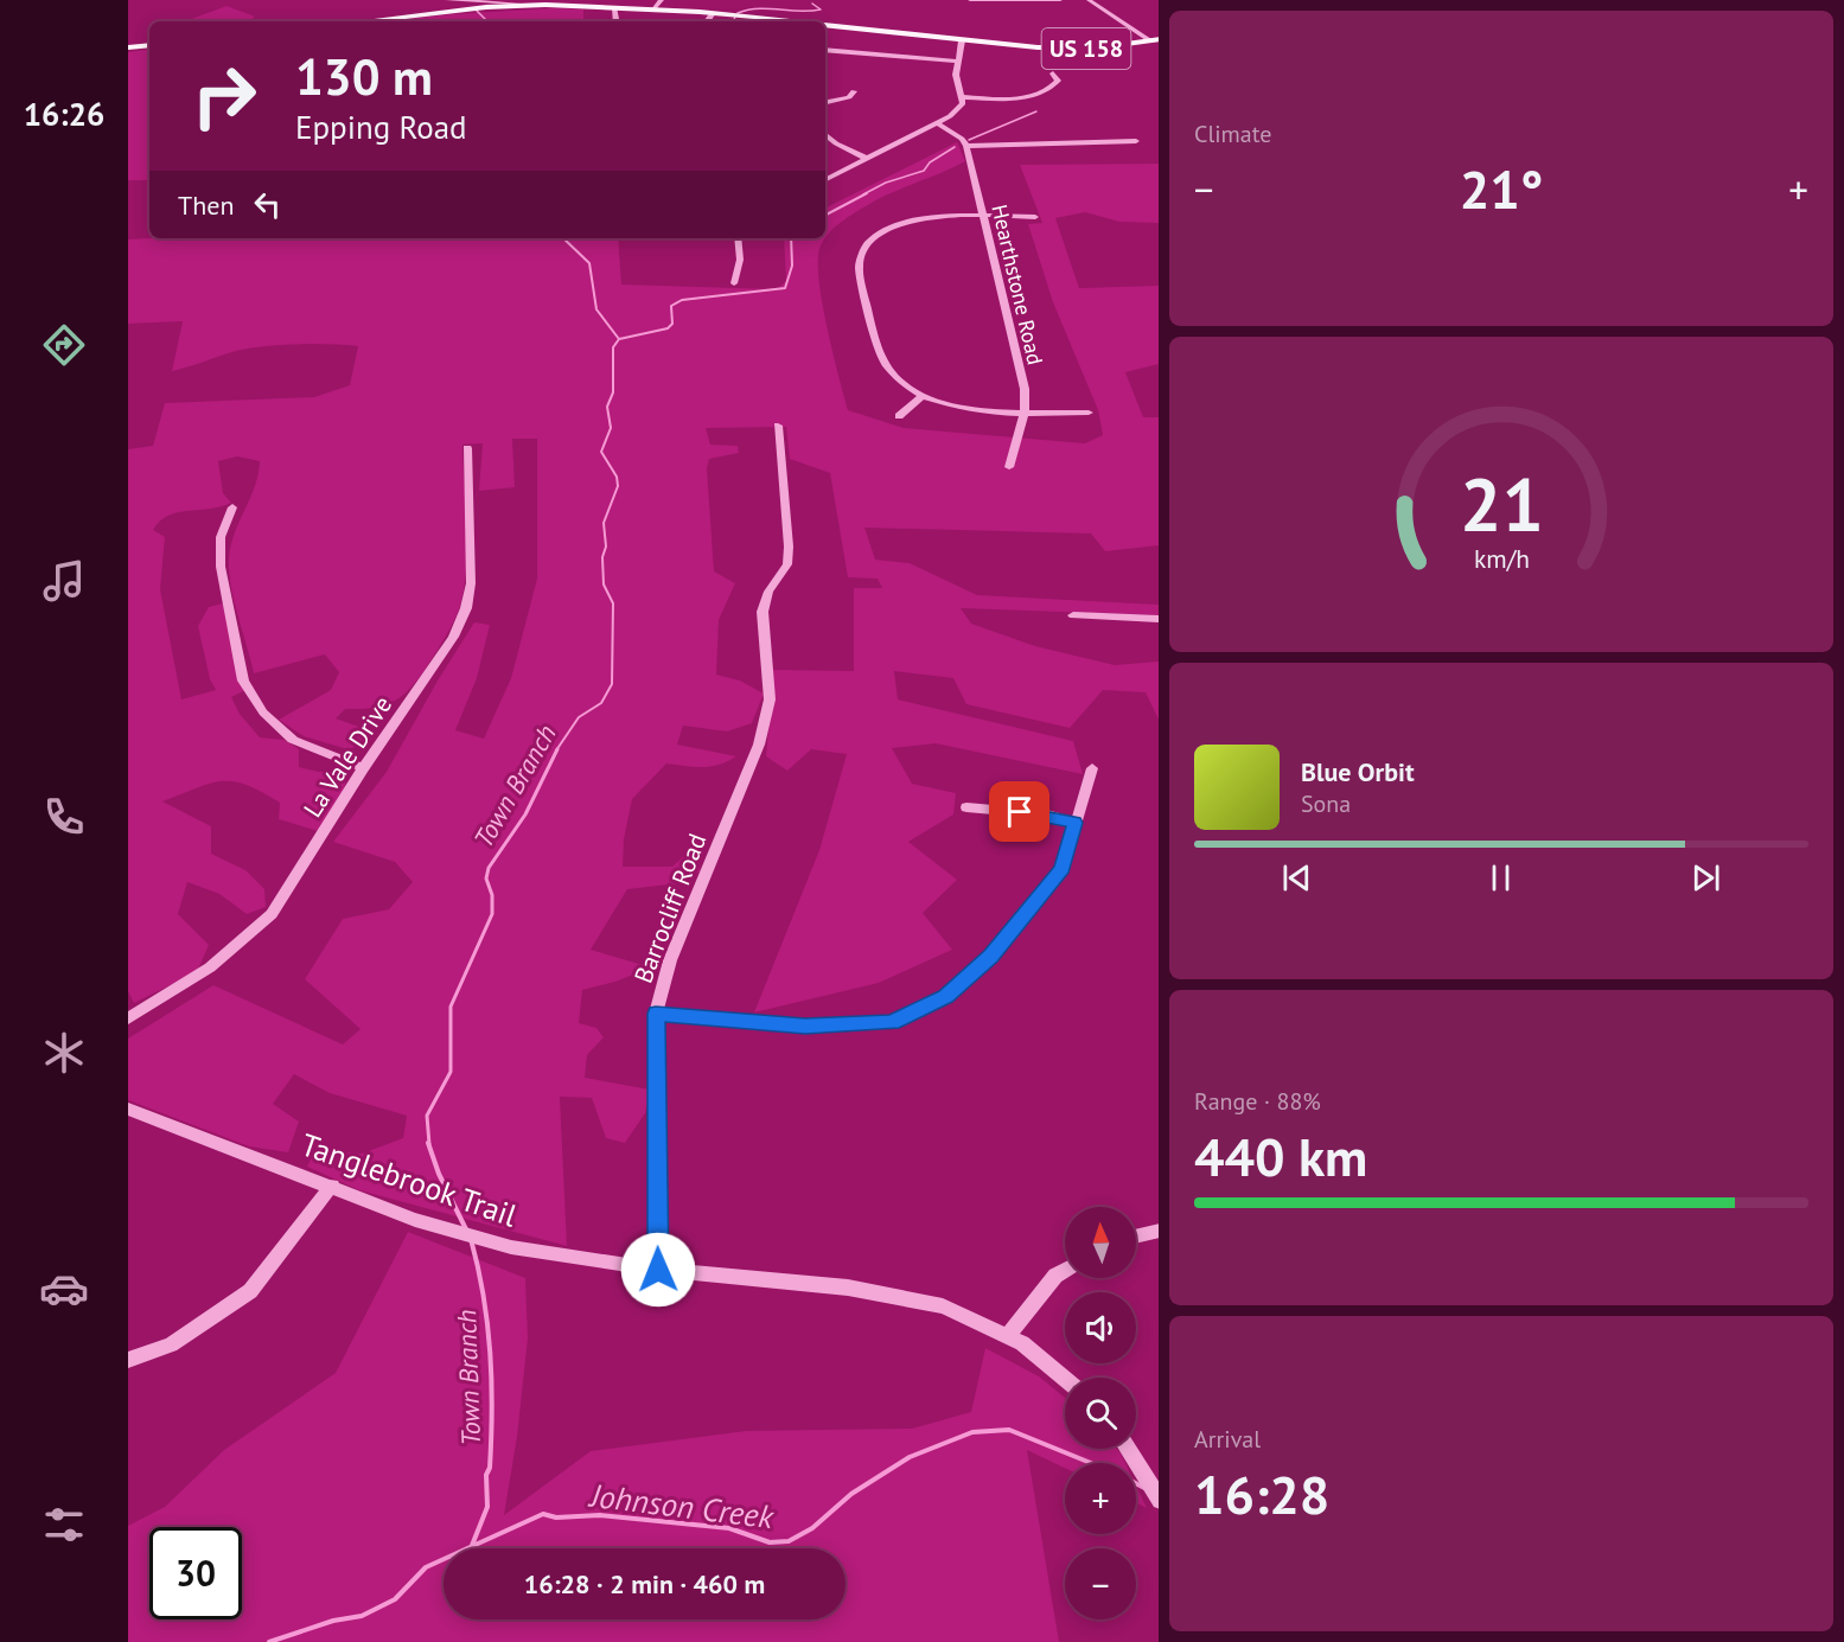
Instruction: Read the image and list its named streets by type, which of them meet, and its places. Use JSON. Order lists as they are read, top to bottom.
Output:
{
  "streets": {
    "main road": ["US 158"],
    "street": [
      "Hearthstone Road",
      "La Vale Drive",
      "Barrocliff Road",
      "Tanglebrook Trail"
    ]
  },
  "crossings": [
    ["Barrocliff Road", "Tanglebrook Trail"]
  ],
  "water": ["Town Branch", "Johnson Creek"],
  "north": "top",
  "page": {
    "tabs": "16:26",
    "tile": [
      "Climate",
      ["Range · 88%", "440 km"],
      ["Arrival", "16:28"]
    ],
    "turn": ["130 m", "Epping Road"],
    "heat": ["−", "21°", "+"],
    "then": "Then",
    "song": ["Blue Orbit", "Sona"],
    "map_buttons": ["+", "−"],
    "limit": "30",
    "trip": "16:28 · 2 min · 460 m",
    "gauge": ["21", "km/h"]
  }
}
